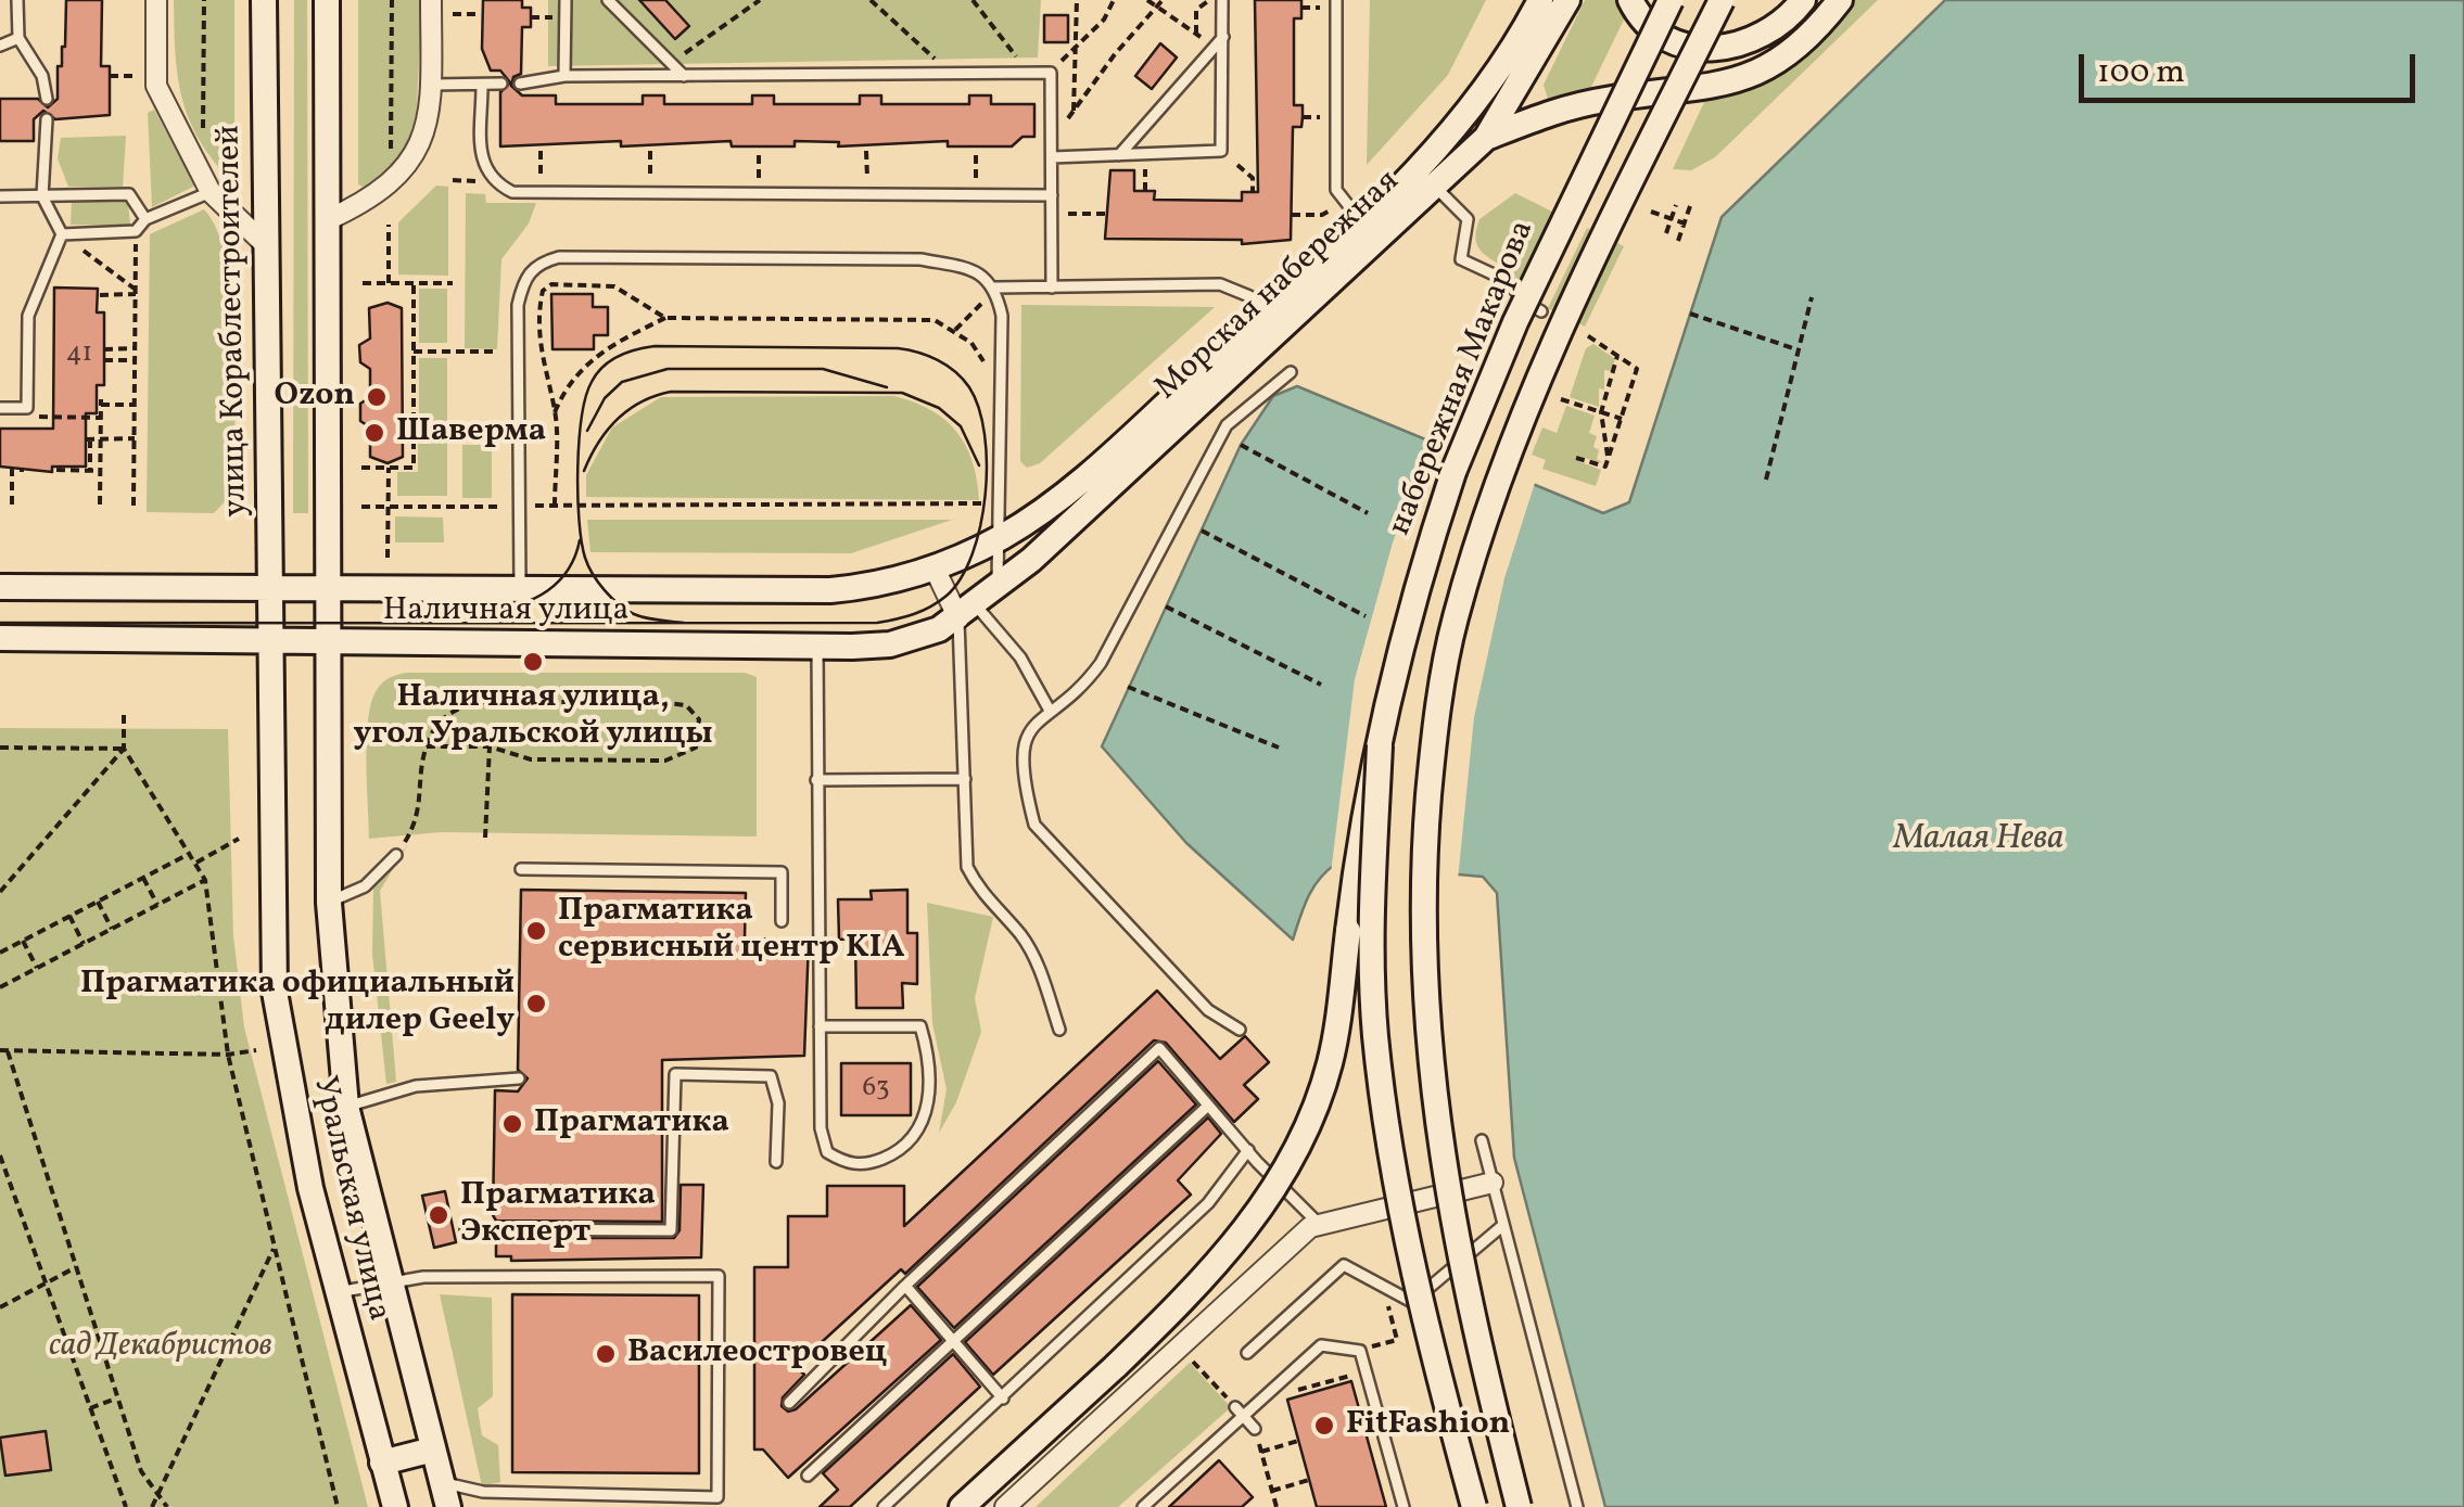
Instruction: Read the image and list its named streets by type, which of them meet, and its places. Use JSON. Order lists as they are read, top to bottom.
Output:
{
  "streets": {
    "main road": [
      "Морская набережная",
      "улица Кораблестроителей",
      "набережная Макарова",
      "Наличная улица",
      "Уральская улица"
    ]
  },
  "crossings": [
    ["Морская набережная", "Наличная улица"],
    ["улица Кораблестроителей", "Наличная улица"],
    ["улица Кораблестроителей", "Уральская улица"],
    ["Наличная улица", "Уральская улица"]
  ],
  "water": ["Малая Нева"],
  "parks": ["сад Декабристов"],
  "places": [
    "Ozon",
    "Шаверма",
    "Наличная улица, угол Уральской улицы",
    "Прагматика сервисный центр KIA",
    "Прагматика официальный дилер Geely",
    "Прагматика",
    "Прагматика Эксперт",
    "Василеостровец",
    "FitFashion"
  ],
  "house_numbers": ["41", "63"],
  "scale_bar": "100 m"
}
